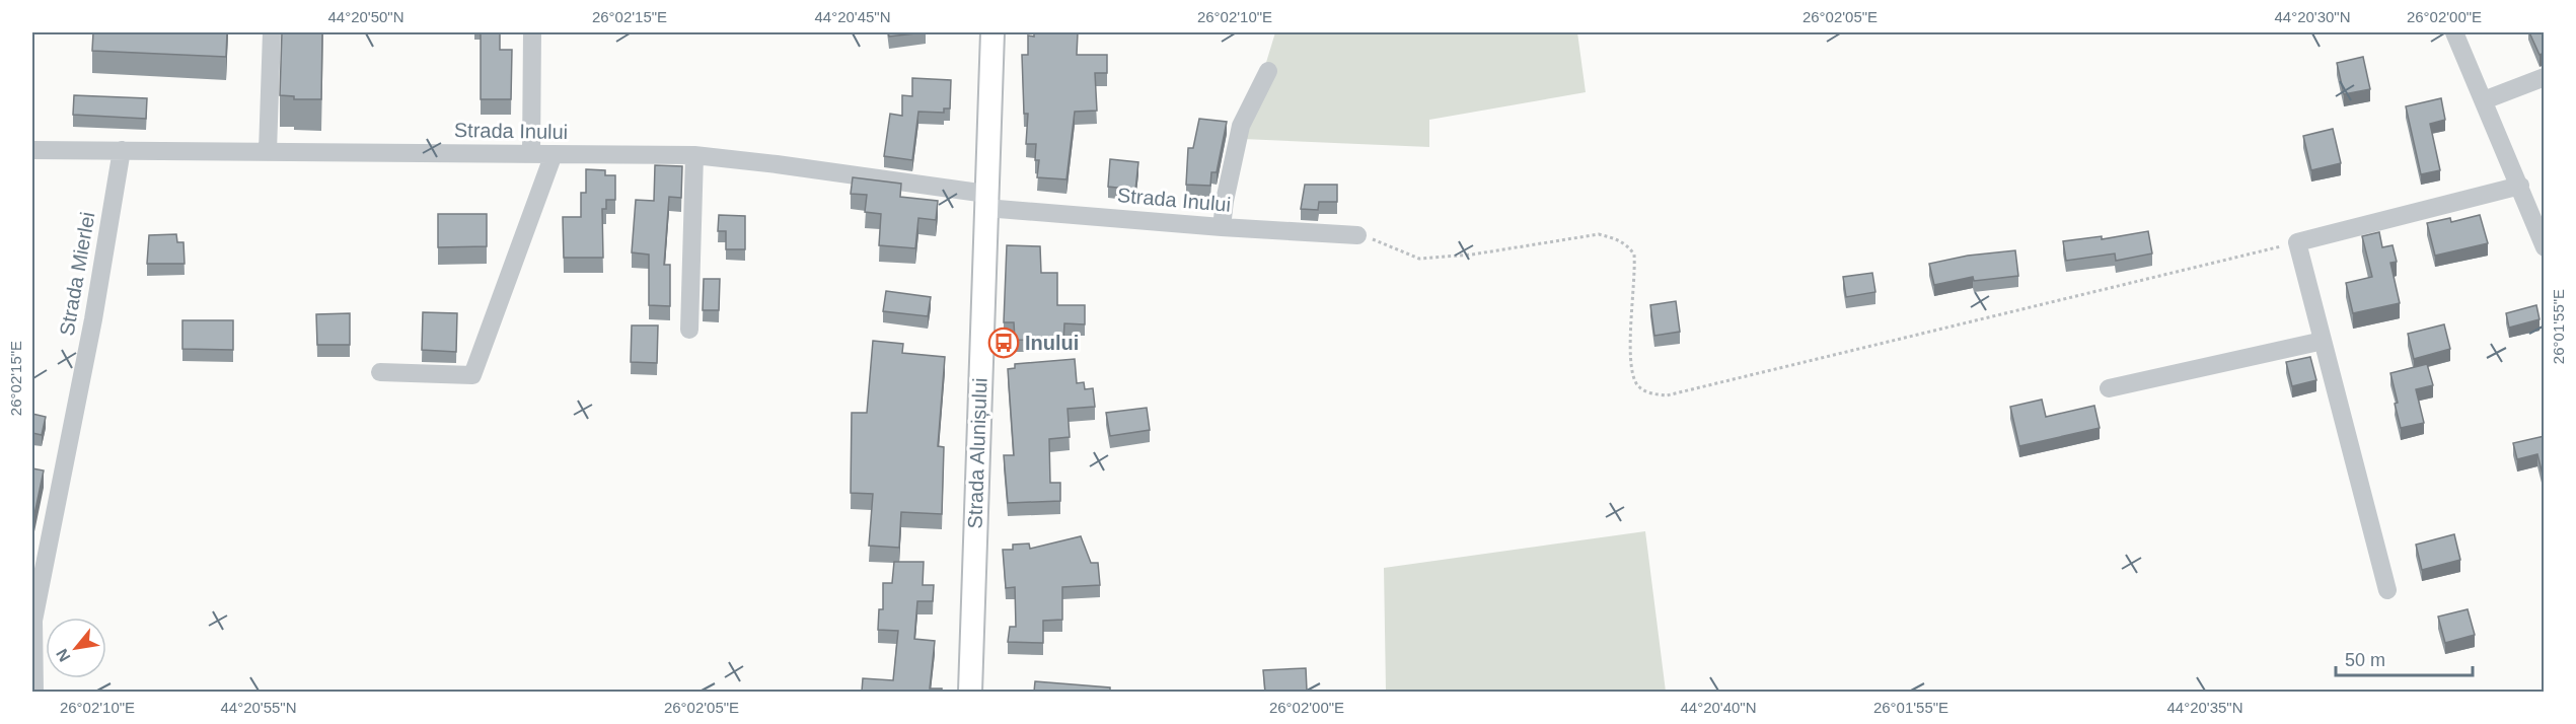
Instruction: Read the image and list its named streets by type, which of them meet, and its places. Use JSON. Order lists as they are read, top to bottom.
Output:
{
  "streets": {
    "main road": ["Strada Alunișului"],
    "street": ["Strada Inului", "Strada Mierlei"]
  },
  "crossings": [
    ["Strada Inului", "Strada Mierlei"],
    ["Strada Inului", "Strada Alunișului"]
  ],
  "places": {
    "bus stop": ["Inului"]
  },
  "scale_bar": "50 m",
  "north": "bottom left",
  "coordinates": [
    "44°20'50\"N",
    "26°02'15\"E",
    "44°20'45\"N",
    "26°02'10\"E",
    "26°02'05\"E",
    "44°20'30\"N",
    "26°02'00\"E",
    "26°01'55\"E",
    "44°20'55\"N",
    "44°20'40\"N",
    "44°20'35\"N"
  ]
}
